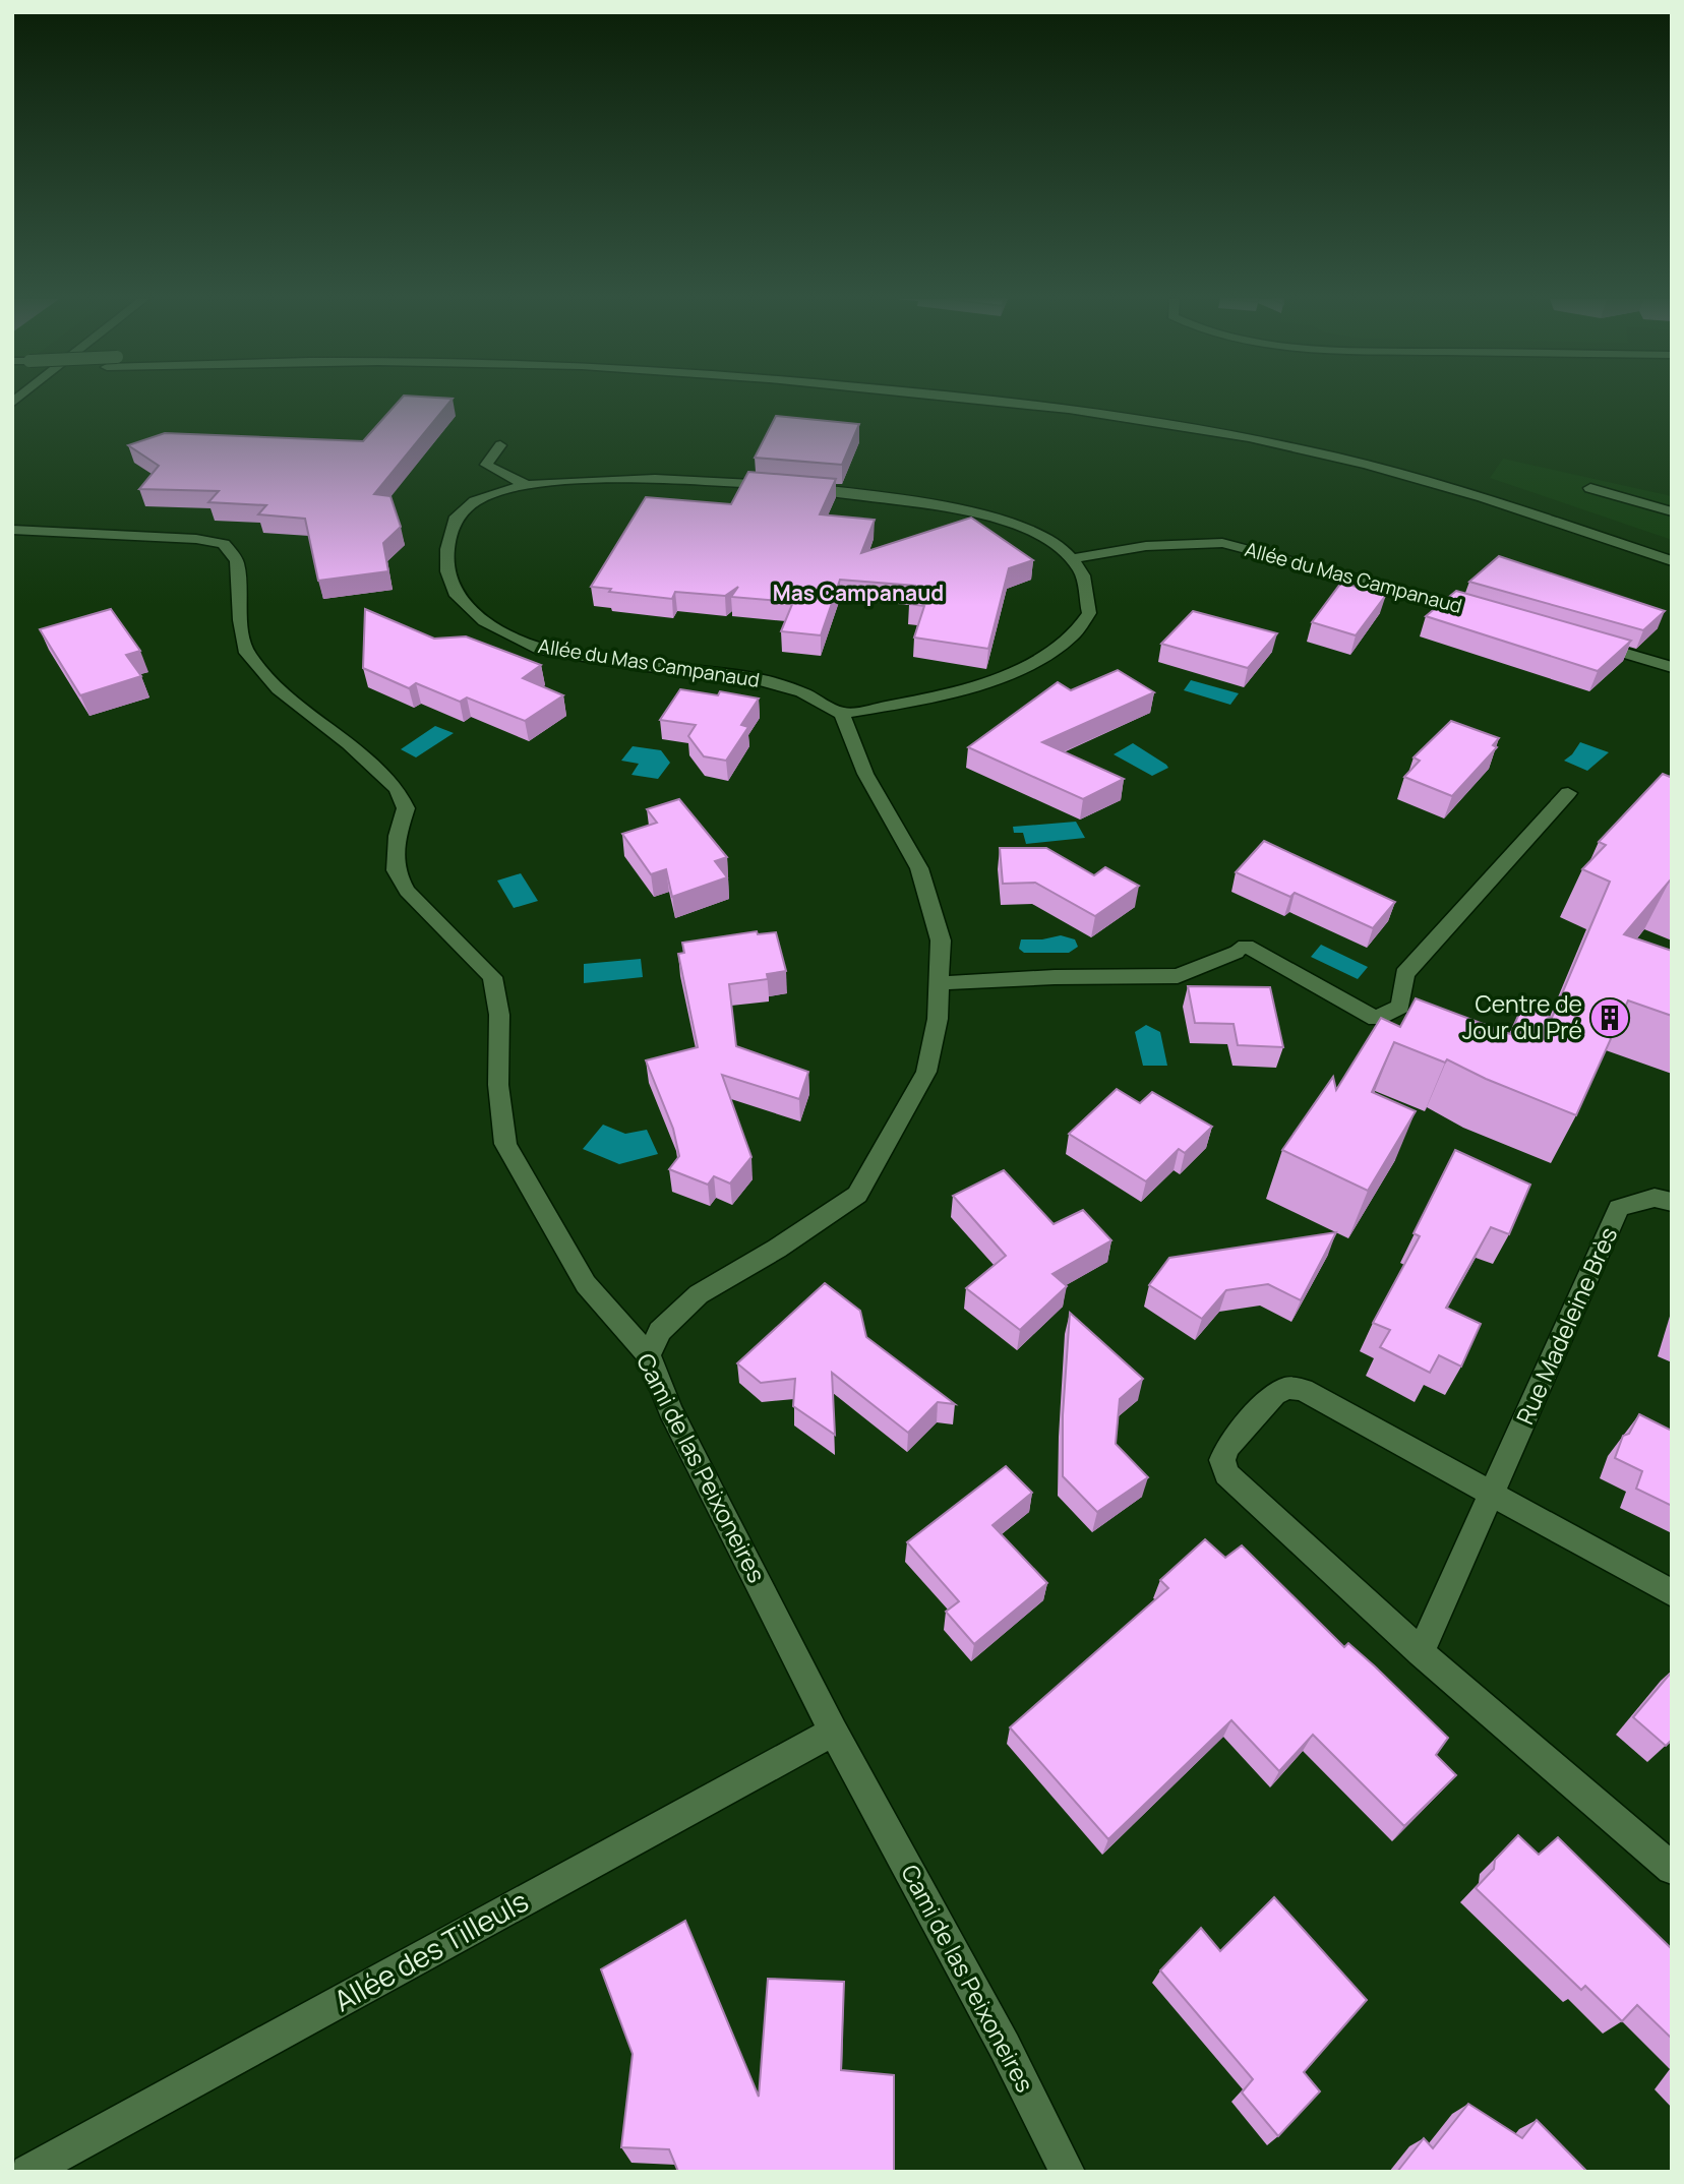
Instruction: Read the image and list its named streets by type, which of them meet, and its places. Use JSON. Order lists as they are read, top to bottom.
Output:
{
  "streets": {
    "street": [
      "Allée du Mas Campanaud",
      "Rue Madeleine Brès",
      "Cami de las Peixoneires",
      "Allée des Tilleuls"
    ]
  },
  "crossings": [
    ["Cami de las Peixoneires", "Allée des Tilleuls"]
  ],
  "districts": ["Mas Campanaud"],
  "places": {
    "building": ["Centre de Jour du Pré"]
  }
}
